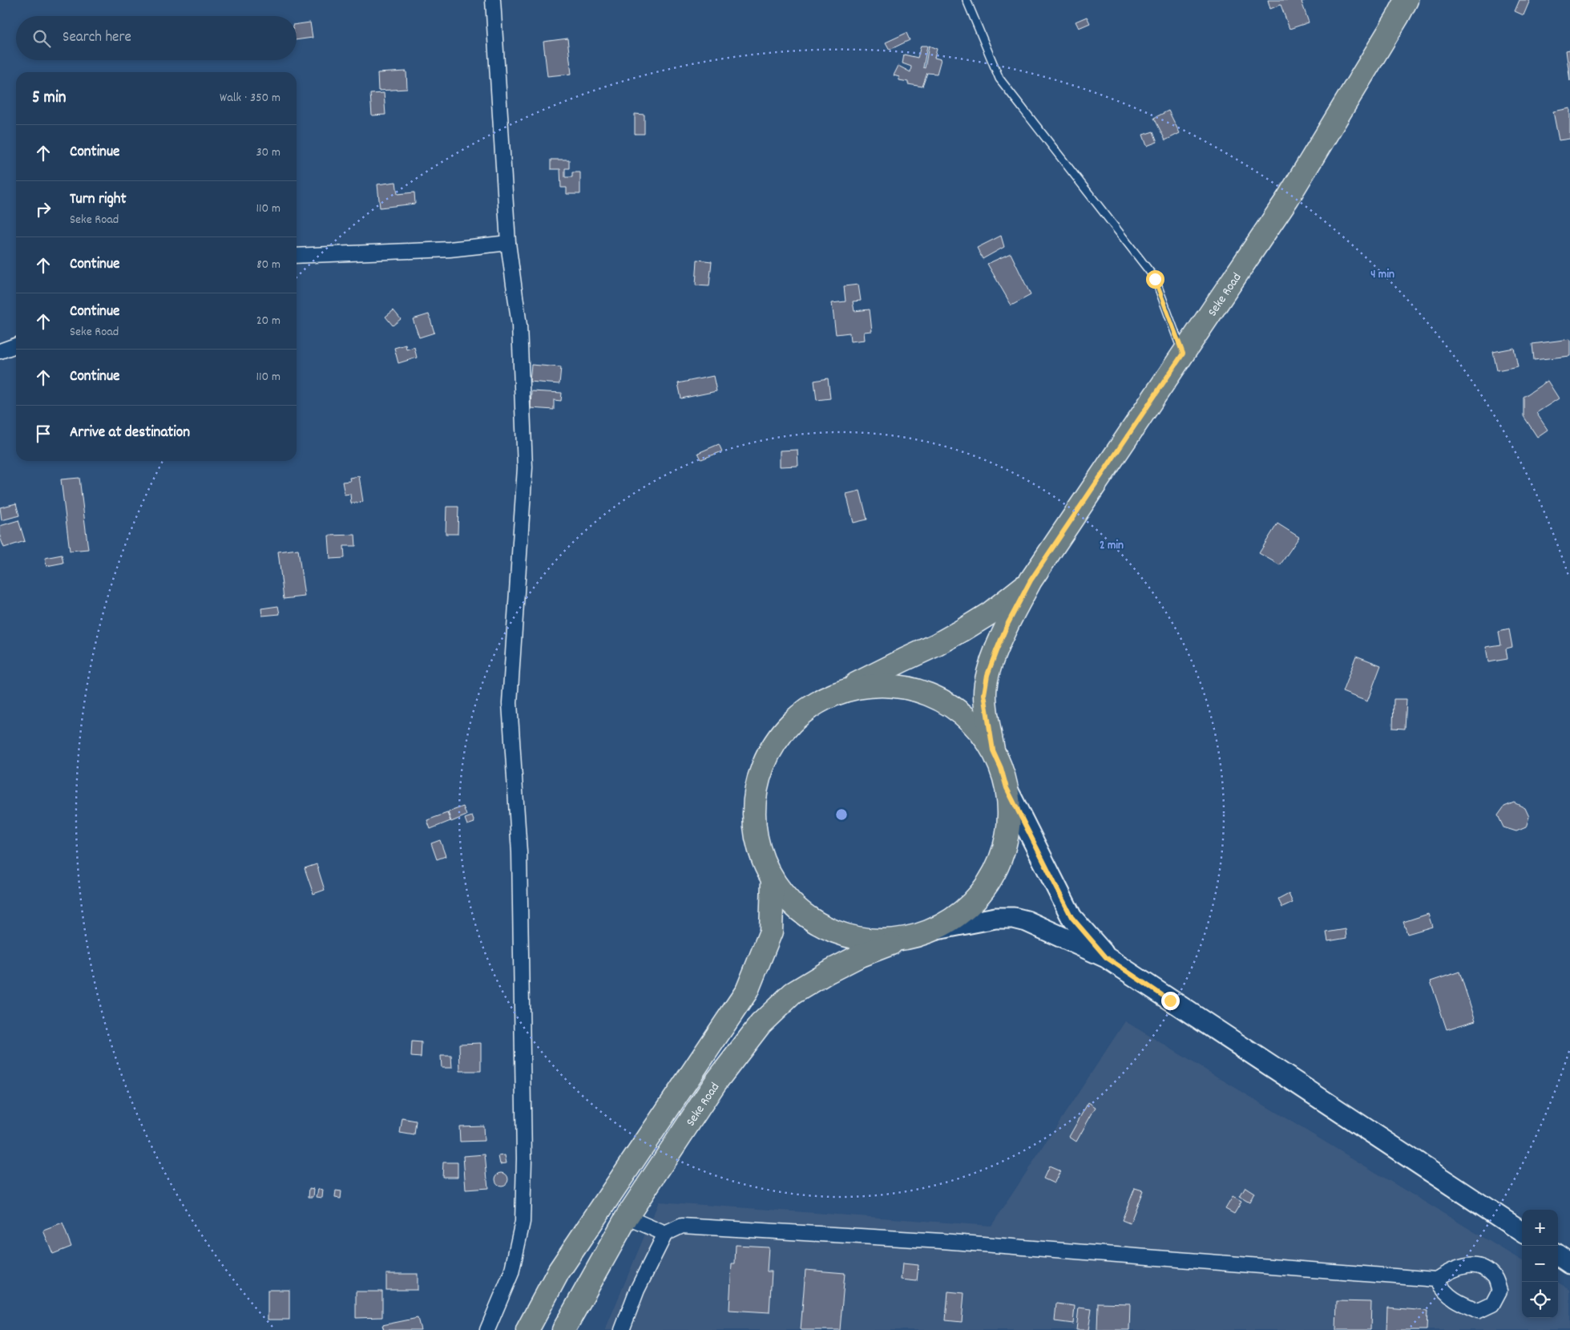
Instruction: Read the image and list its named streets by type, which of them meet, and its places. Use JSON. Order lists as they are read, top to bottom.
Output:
{
  "streets": {
    "main road": ["Seke Road"]
  },
  "page": {
    "search": "Search here",
    "heading": ["5 min", "Walk · 350 m"],
    "list": [
      ["Continue", "30 m"],
      ["Turn right", "Seke Road", "110 m"],
      ["Continue", "80 m"],
      ["Continue", "Seke Road", "20 m"],
      ["Continue", "110 m"],
      "Arrive at destination"
    ],
    "map_buttons": ["+", "−"]
  },
  "rings": ["4 min", "2 min"]
}
